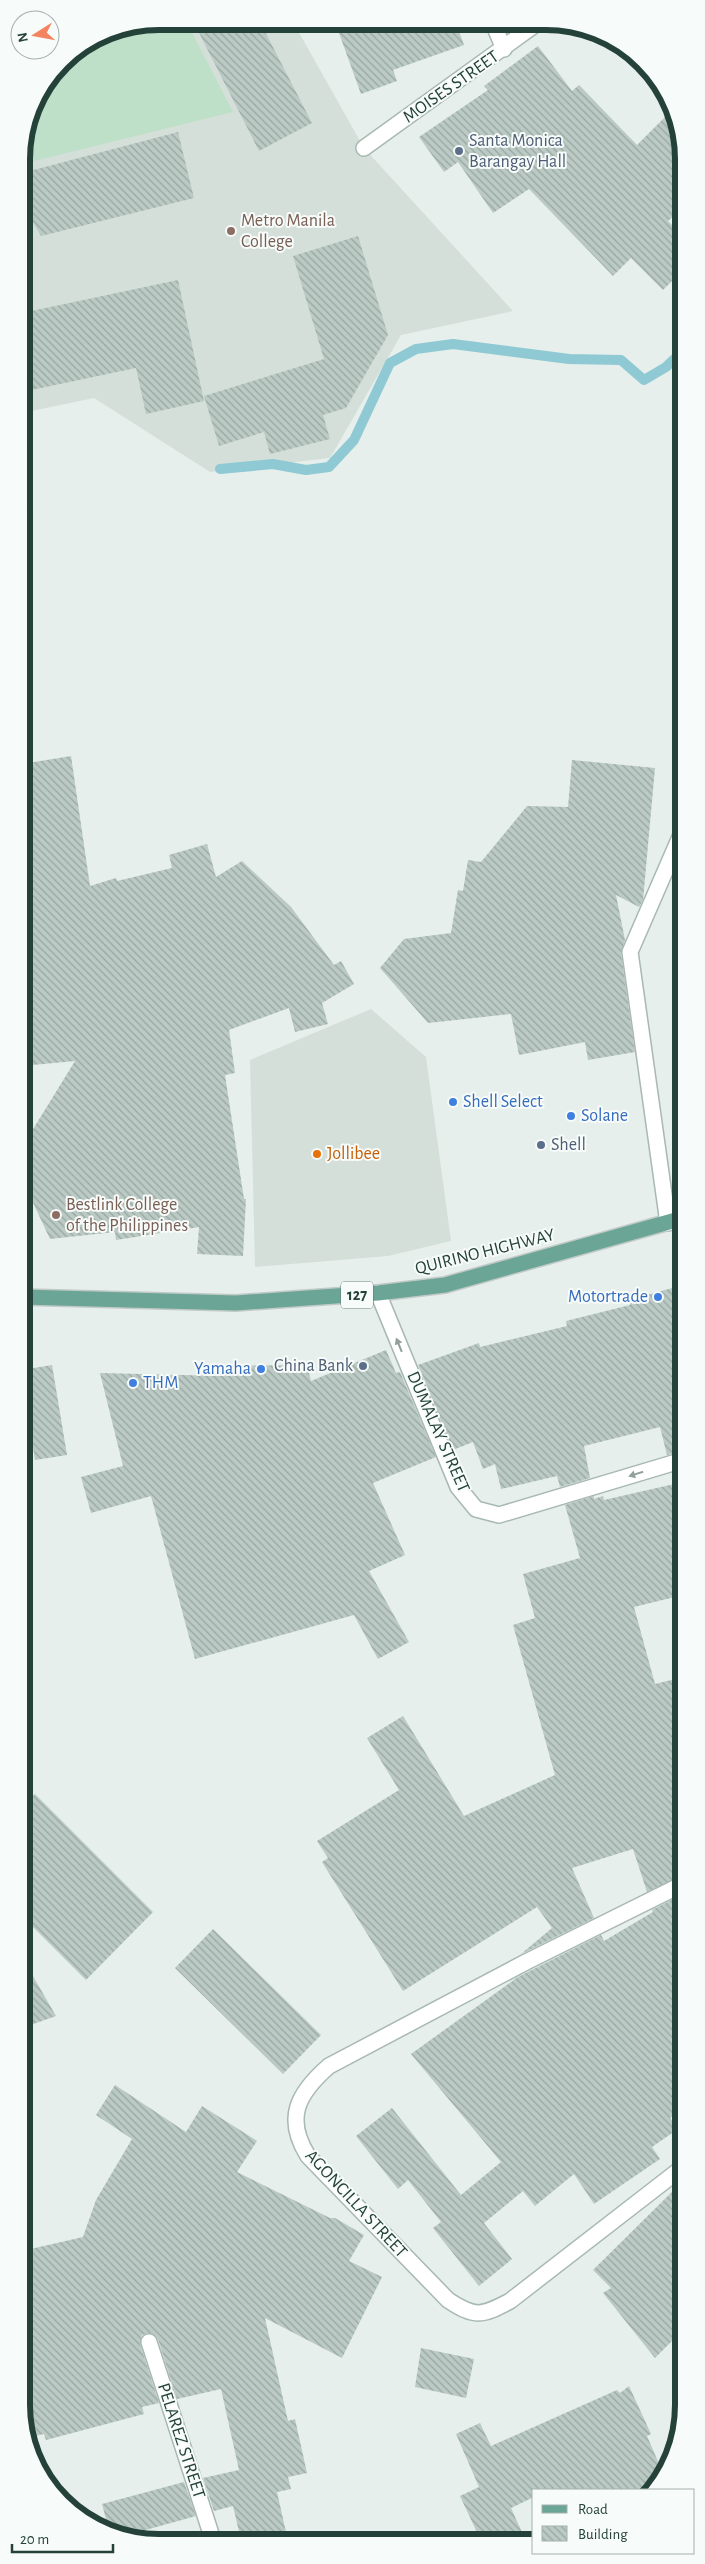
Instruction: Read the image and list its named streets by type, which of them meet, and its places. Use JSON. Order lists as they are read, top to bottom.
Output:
{
  "streets": {
    "main road": ["QUIRINO HIGHWAY", "127"],
    "street": [
      "MOISES STREET",
      "DUMALAY STREET",
      "AGONCILLA STREET",
      "PELAREZ STREET"
    ]
  },
  "crossings": [
    ["QUIRINO HIGHWAY", "DUMALAY STREET"]
  ],
  "places": [
    "Santa Monica Barangay Hall",
    "Metro Manila College",
    "Shell Select",
    "Solane",
    "Shell",
    "Jollibee",
    "Bestlink College of the Philippines",
    "Motortrade",
    "China Bank",
    "Yamaha",
    "THM"
  ],
  "legend": ["Road", "Building"],
  "scale_bar": "20 m",
  "north": "left"
}
